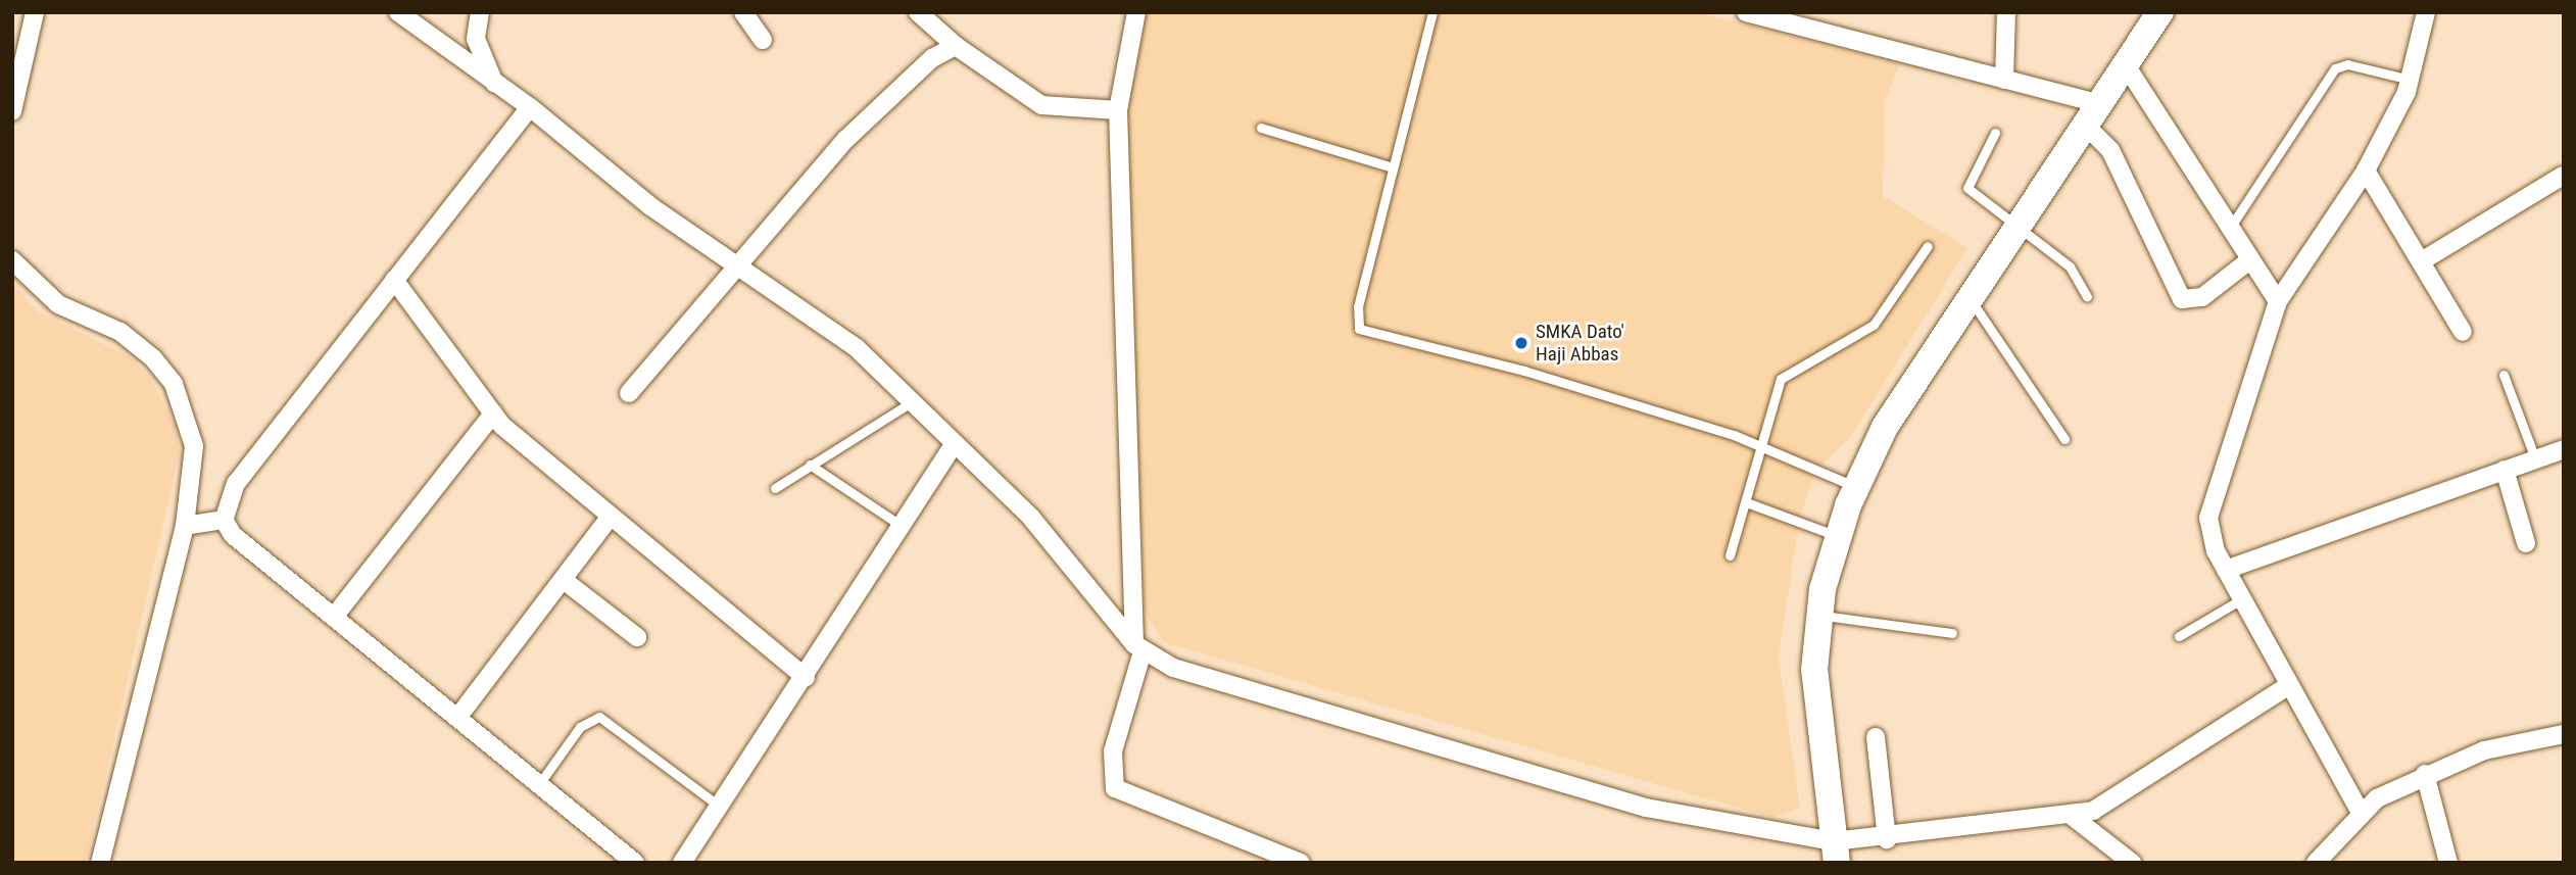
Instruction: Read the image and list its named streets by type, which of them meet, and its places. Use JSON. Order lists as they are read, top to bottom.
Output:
{
  "places": ["SMKA Dato' Haji Abbas"]
}
